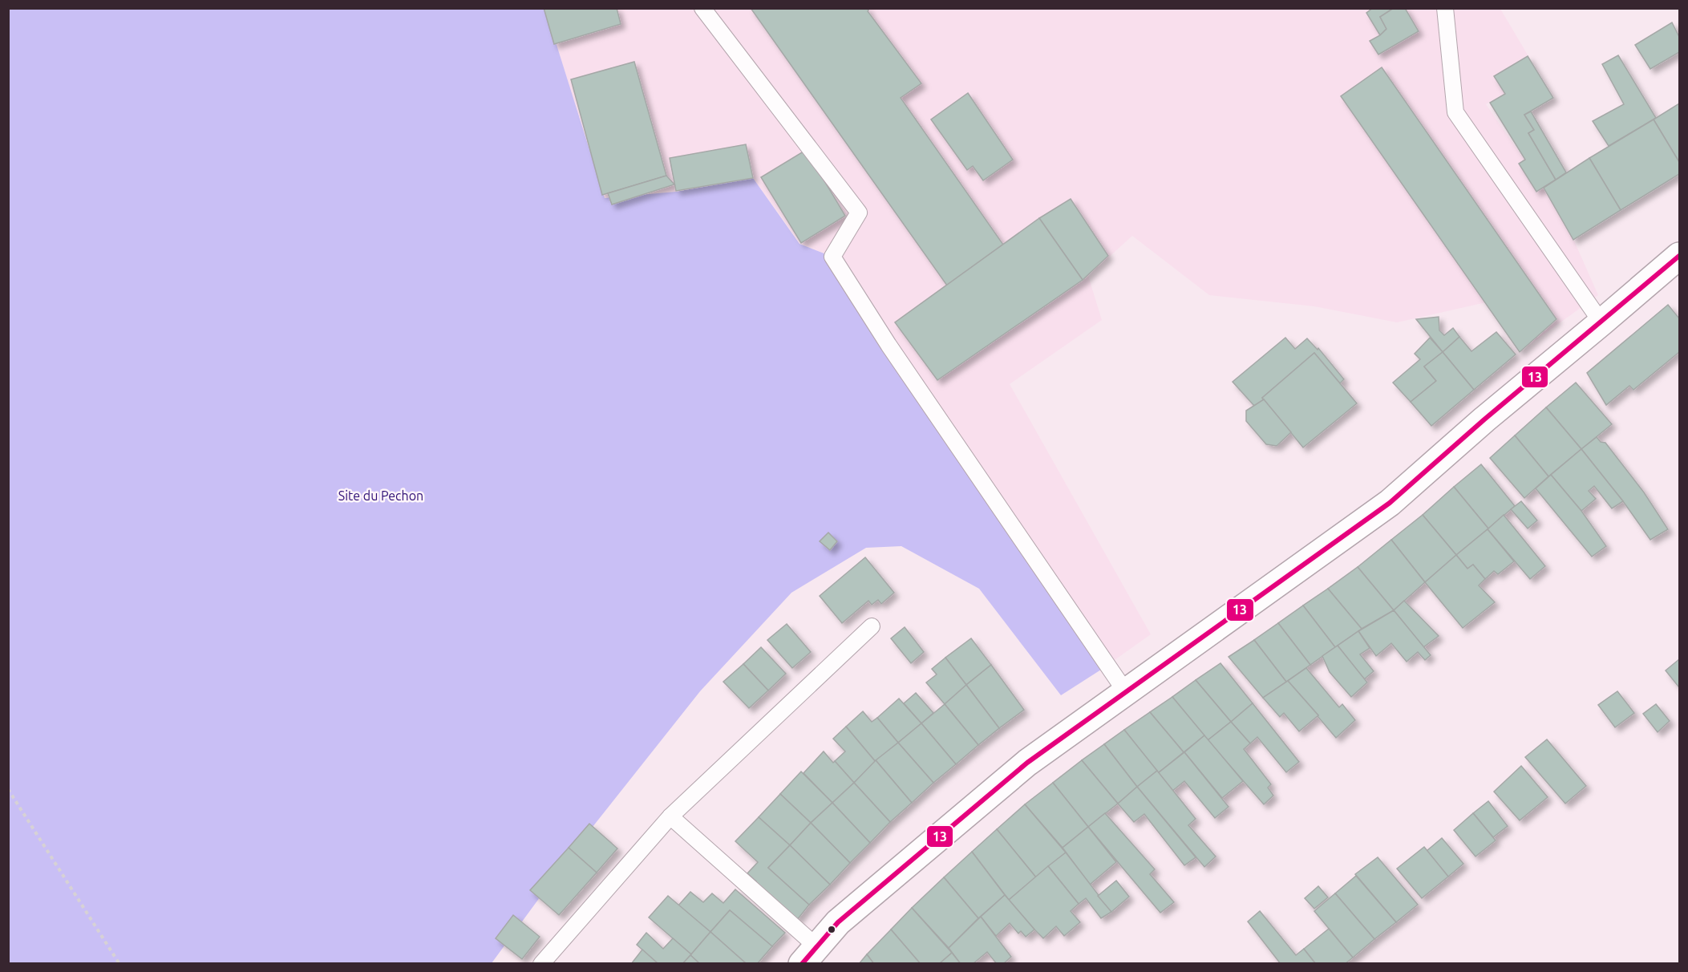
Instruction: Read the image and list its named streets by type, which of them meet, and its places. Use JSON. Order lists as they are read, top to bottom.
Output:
{
  "parks": ["Site du Pechon"],
  "lines": ["transit line 13"]
}
